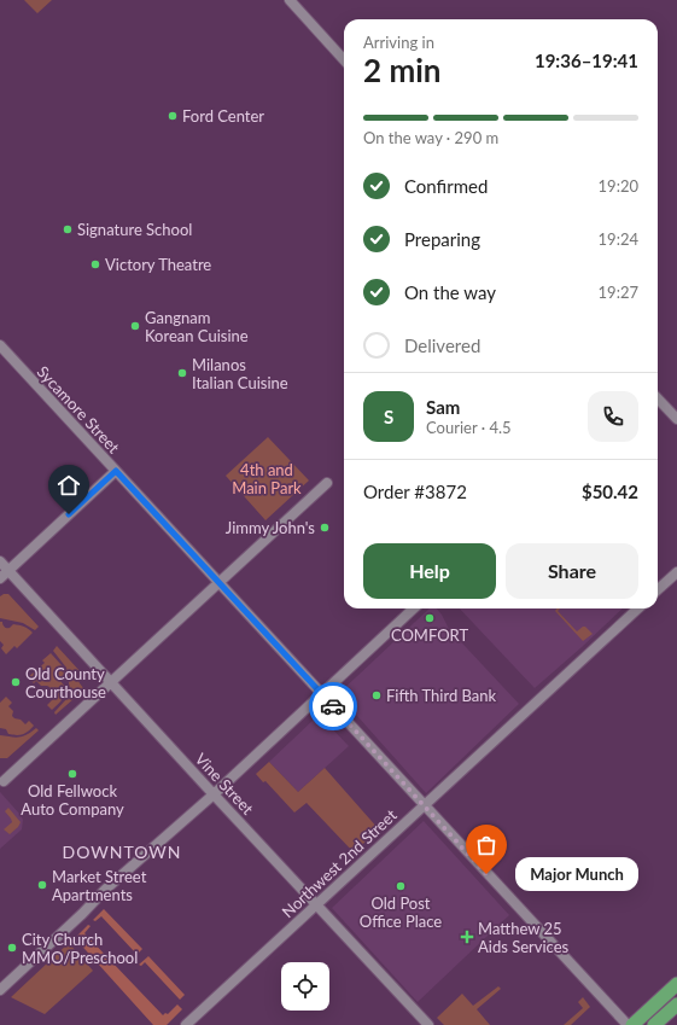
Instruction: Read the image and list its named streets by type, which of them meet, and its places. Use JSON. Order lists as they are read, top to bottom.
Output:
{
  "streets": {
    "main road": ["Sycamore Street", "Vine Street", "Northwest 2nd Street"]
  },
  "crossings": [
    ["Sycamore Street", "Northwest 2nd Street"],
    ["Vine Street", "Northwest 2nd Street"]
  ],
  "districts": ["DOWNTOWN"],
  "parks": ["4th and Main Park"],
  "places": {
    "other": [
      "Ford Center",
      "Signature School",
      "Victory Theatre",
      "Gangnam Korean Cuisine",
      "Milanos Italian Cuisine",
      "Jimmy John's",
      "COMFORT",
      "Old County Courthouse",
      "Fifth Third Bank",
      "Old Fellwock Auto Company",
      "Major Munch",
      "Market Street Apartments",
      "Old Post Office Place",
      "City Church MMO/Preschool"
    ],
    "health": ["Matthew 25 Aids Services"]
  },
  "page": {
    "heading": ["2 min", "Arriving in", "19:36–19:41"],
    "panel": [
      "Sam",
      "Courier · 4.5",
      "Order #3872",
      "$50.42"
    ],
    "bar": "On the way · 290 m",
    "list": [
      ["Confirmed", "19:20"],
      ["Preparing", "19:24"],
      ["On the way", "19:27"],
      "Delivered"
    ],
    "round": "S",
    "buttons": ["Help", "Share"],
    "bubble": "Major Munch"
  }
}
